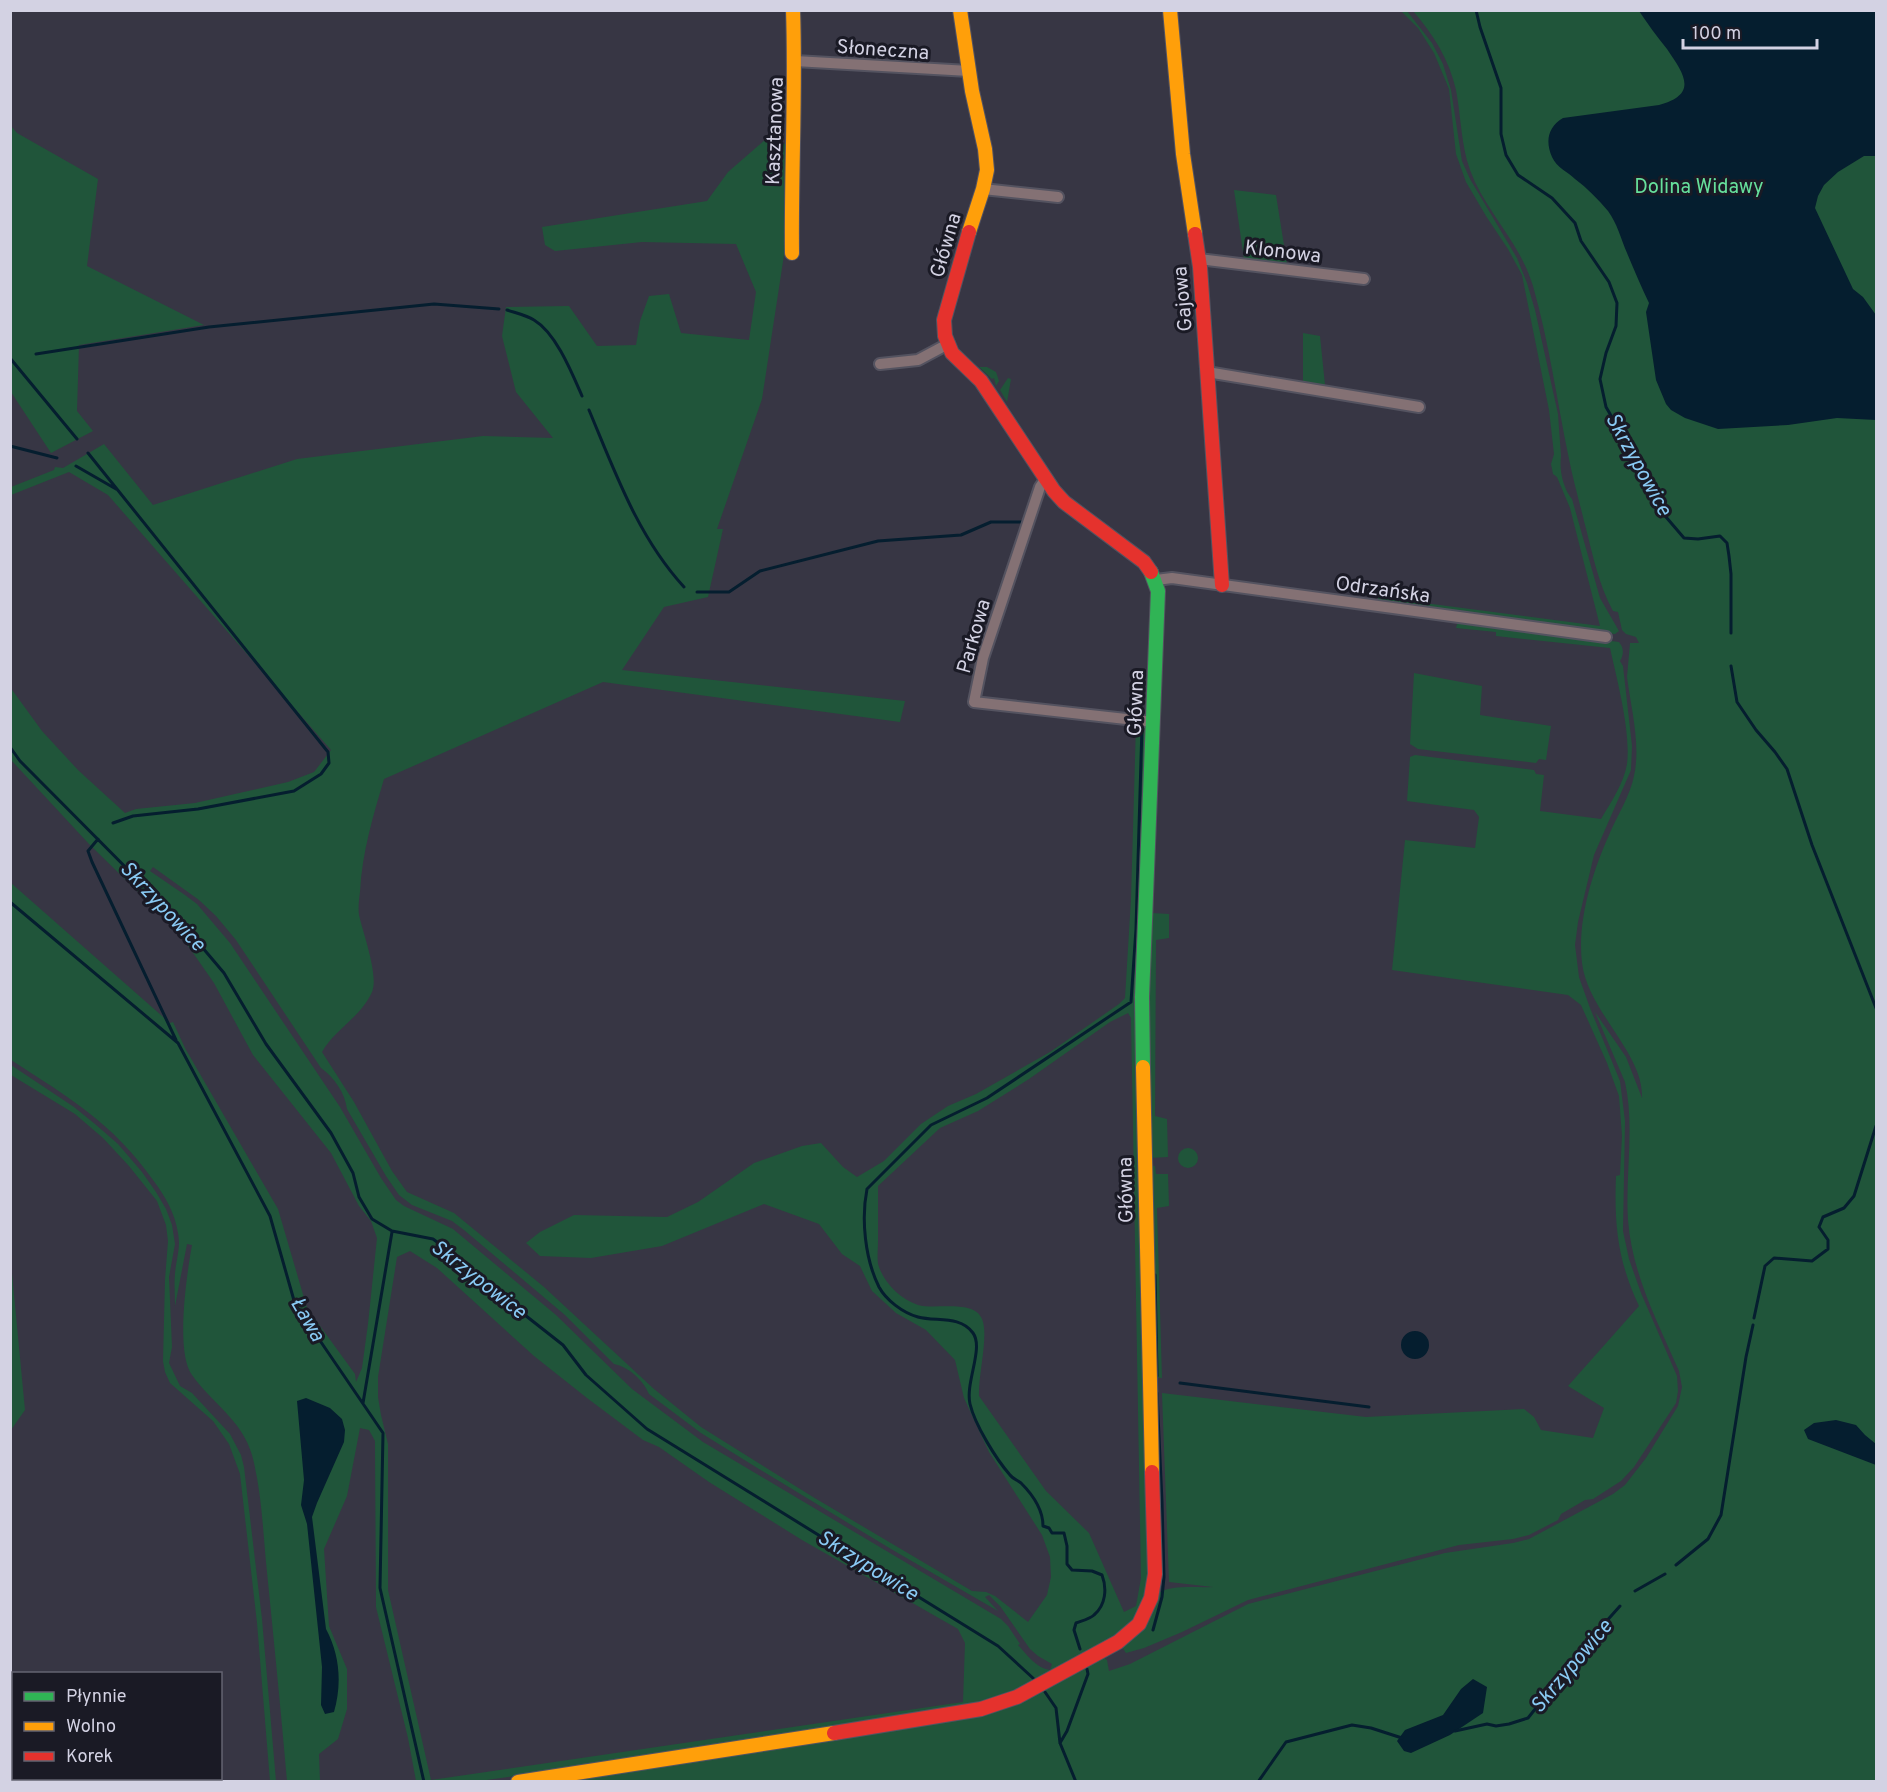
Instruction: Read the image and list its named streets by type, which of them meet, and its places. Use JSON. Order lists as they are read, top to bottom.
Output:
{
  "streets": {
    "street": [
      "Słoneczna",
      "Kasztanowa",
      "Główna",
      "Klonowa",
      "Gajowa",
      "Odrzańska",
      "Parkowa"
    ]
  },
  "crossings": [
    ["Słoneczna", "Kasztanowa"],
    ["Słoneczna", "Główna"],
    ["Główna", "Odrzańska"],
    ["Główna", "Parkowa"],
    ["Klonowa", "Gajowa"],
    ["Gajowa", "Odrzańska"]
  ],
  "water": ["Skrzypowice", "Ława"],
  "parks": ["Dolina Widawy"],
  "legend": ["Płynnie", "Wolno", "Korek"],
  "scale_bar": "100 m"
}
